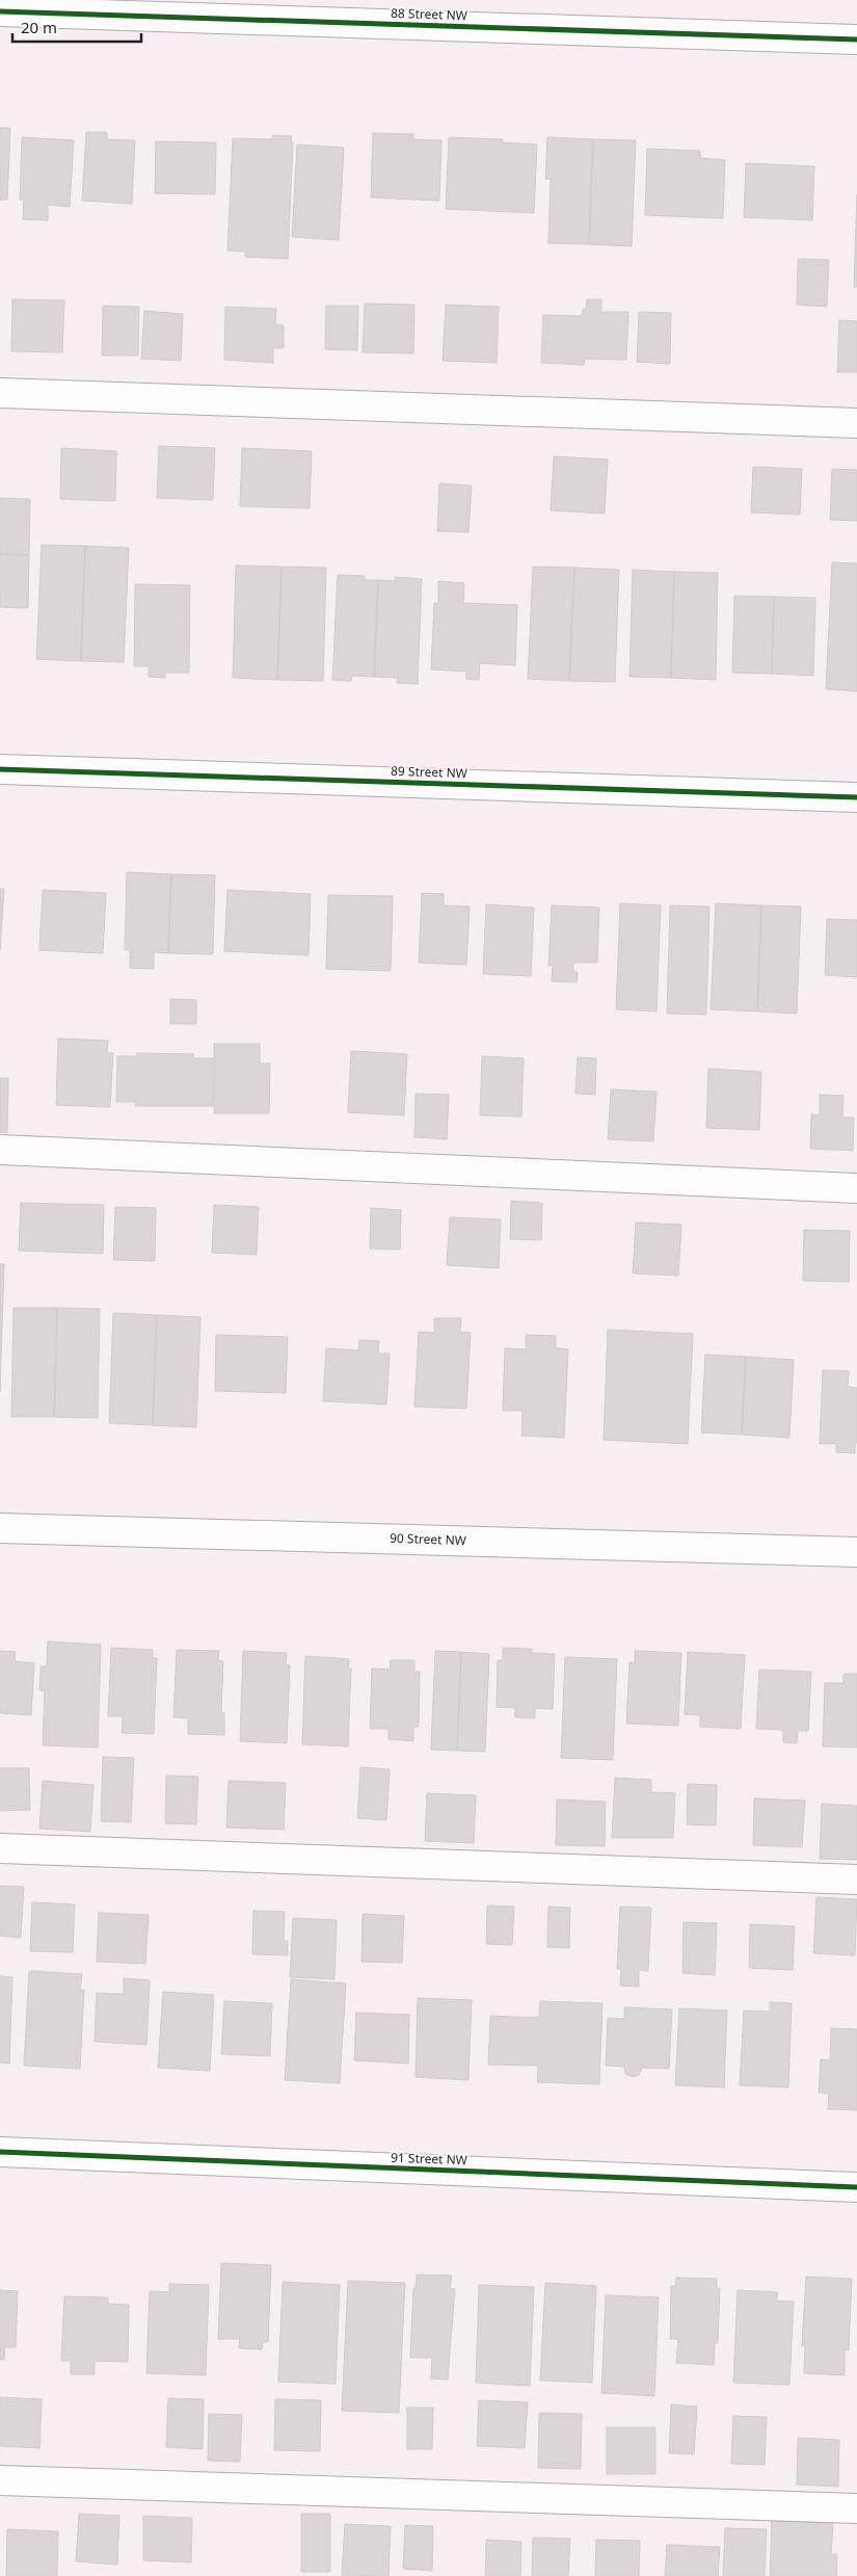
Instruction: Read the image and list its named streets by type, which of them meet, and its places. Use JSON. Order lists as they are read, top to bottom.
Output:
{
  "streets": {
    "street": [
      "88 Street NW",
      "89 Street NW",
      "90 Street NW",
      "91 Street NW"
    ]
  },
  "scale_bar": "20 m"
}
